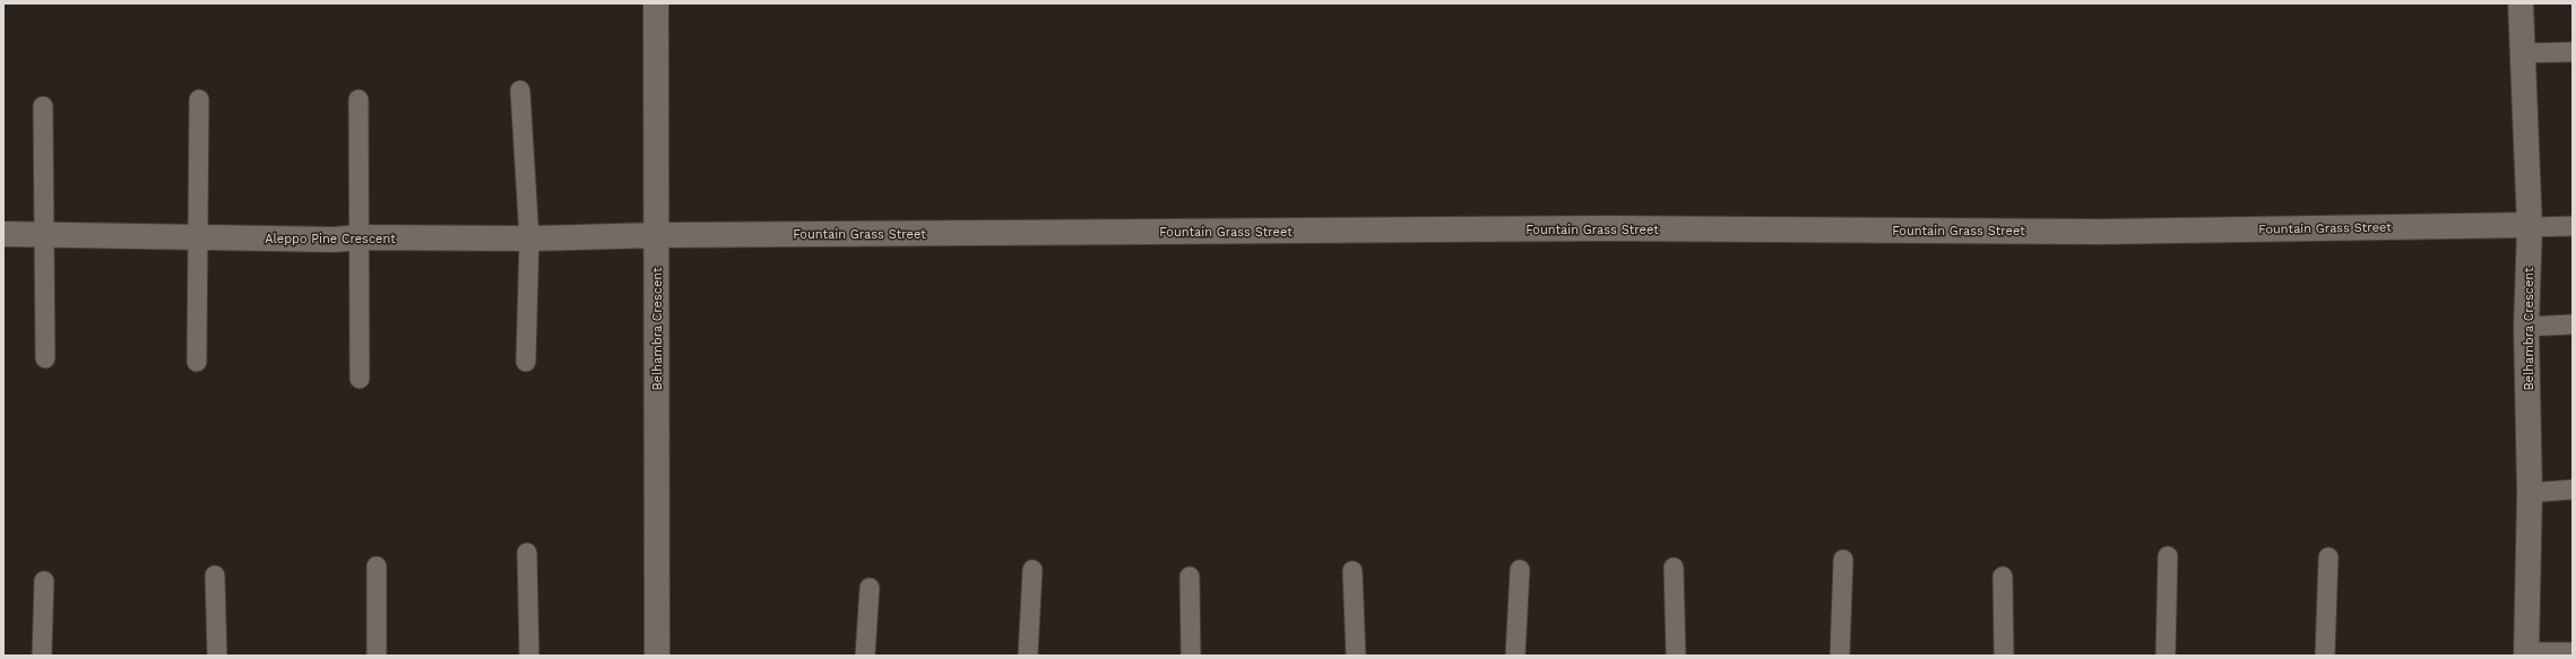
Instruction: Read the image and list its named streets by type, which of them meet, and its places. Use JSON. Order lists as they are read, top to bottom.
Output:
{
  "streets": {
    "street": ["Fountain Grass Street", "Aleppo Pine Crescent", "Belhambra Crescent"]
  },
  "crossings": [
    ["Fountain Grass Street", "Aleppo Pine Crescent"],
    ["Fountain Grass Street", "Belhambra Crescent"],
    ["Aleppo Pine Crescent", "Belhambra Crescent"]
  ]
}
